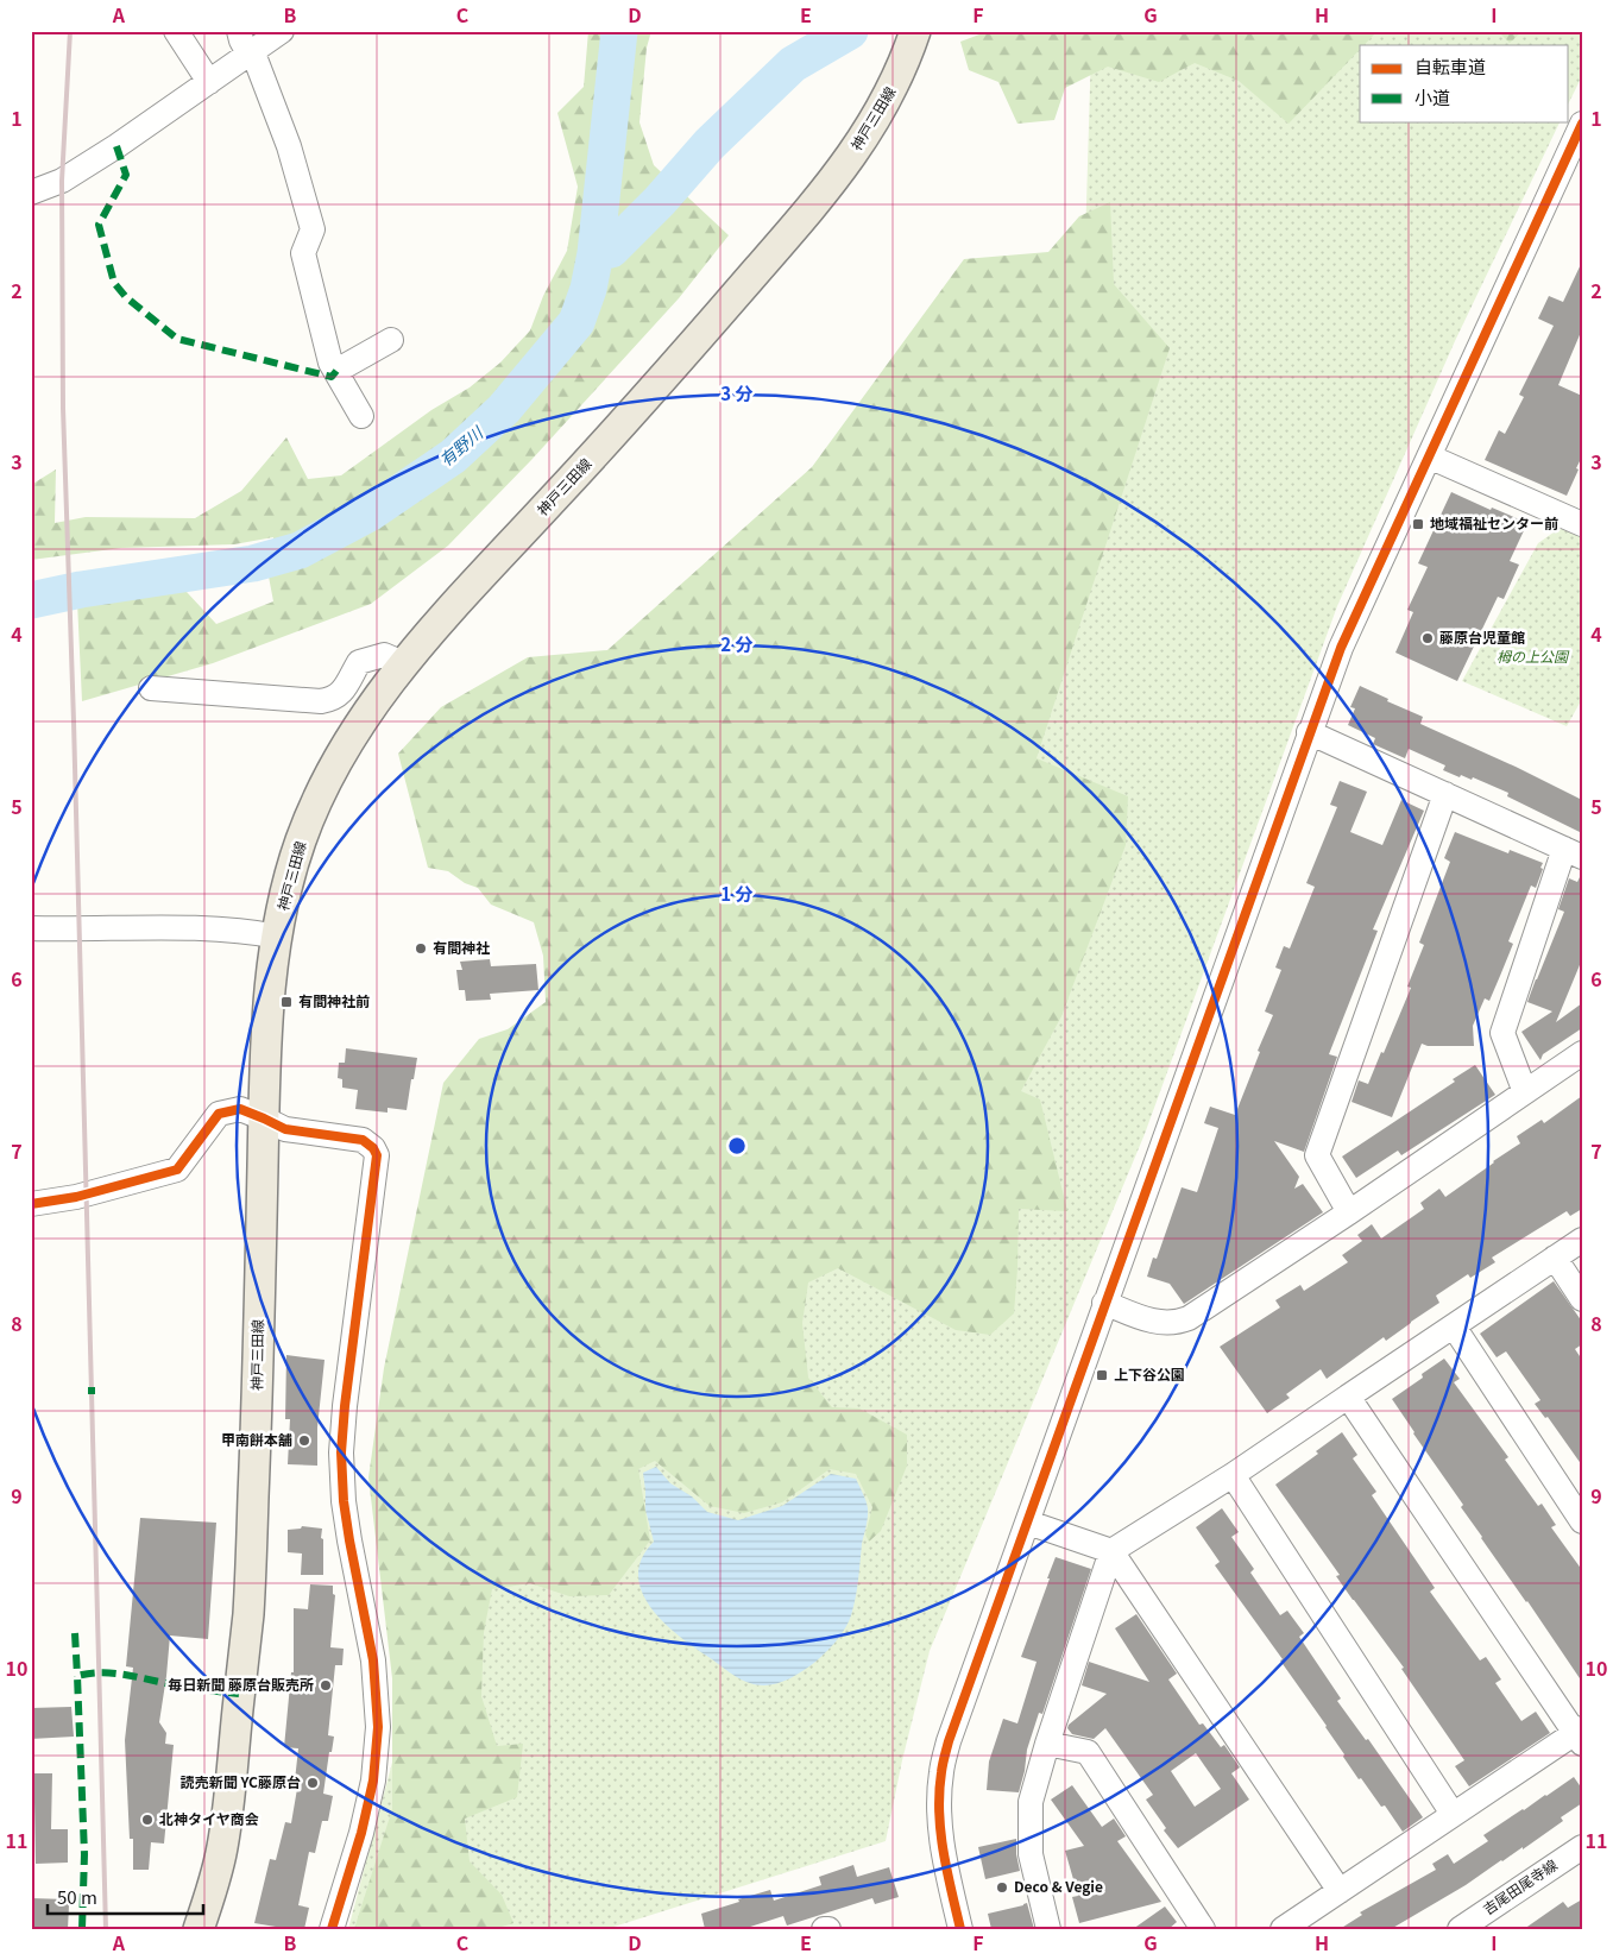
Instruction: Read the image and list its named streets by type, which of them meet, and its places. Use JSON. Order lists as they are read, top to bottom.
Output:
{
  "streets": {
    "main road": ["神戸三田線"],
    "street": ["吉尾田尾寺線"]
  },
  "water": ["有野川"],
  "parks": ["栂の上公園"],
  "places": {
    "transit": ["地域福祉センター前", "有間神社前", "上下谷公園"],
    "other": [
      "藤原台児童館",
      "有間神社",
      "甲南餅本舗",
      "毎日新聞 藤原台販売所",
      "読売新聞 YC藤原台",
      "北神タイヤ商会",
      "Deco & Vegie"
    ]
  },
  "legend": ["自転車道", "小道"],
  "scale_bar": "50 m",
  "grid": {
    "columns": [
      "A",
      "B",
      "C",
      "D",
      "E",
      "F",
      "G",
      "H",
      "I"
    ],
    "rows": [
      "1",
      "2",
      "3",
      "4",
      "5",
      "6",
      "7",
      "8",
      "9",
      "10",
      "11"
    ]
  },
  "rings": ["3 分", "2 分", "1 分"]
}
